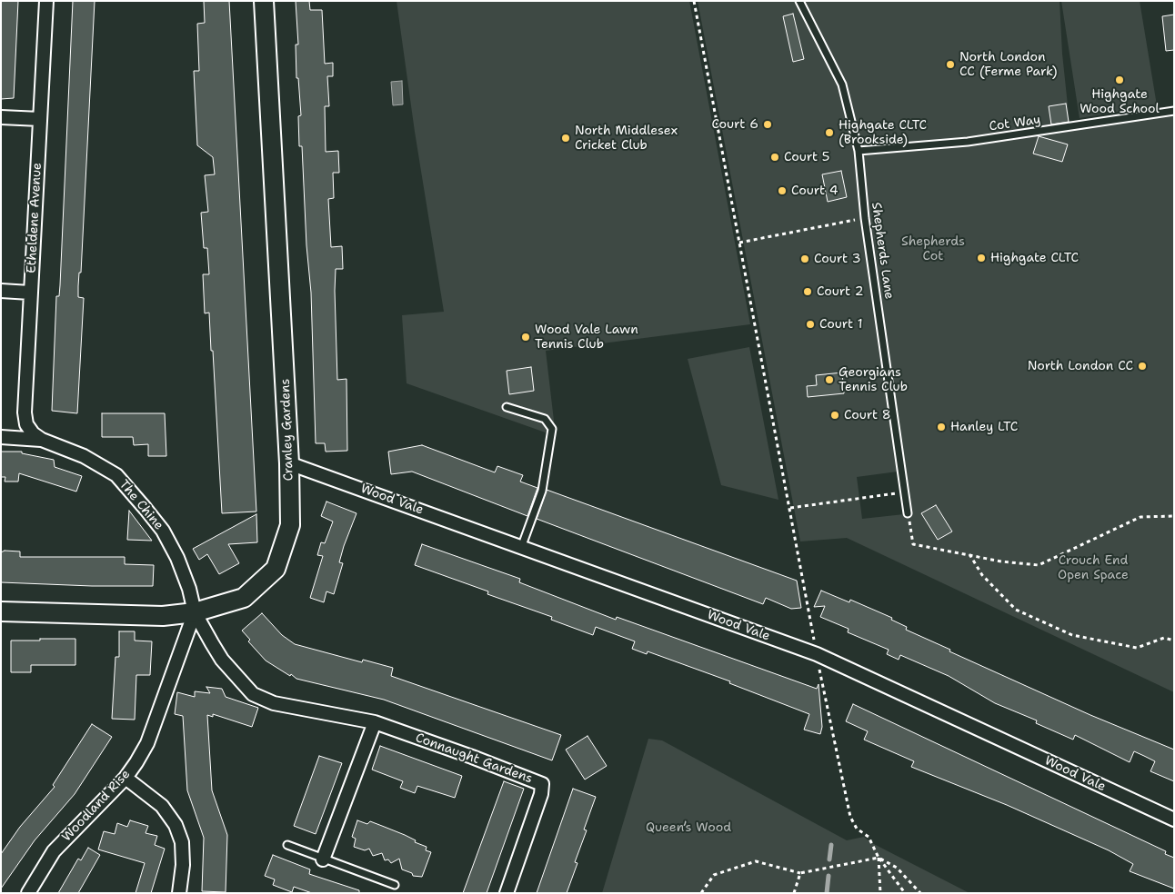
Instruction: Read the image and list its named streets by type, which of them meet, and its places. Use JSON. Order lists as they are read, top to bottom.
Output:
{
  "streets": {
    "street": [
      "Etheldene Avenue",
      "Cranley Gardens",
      "Wood Vale",
      "The Chine",
      "Connaught Gardens",
      "Woodland Rise"
    ],
    "lane": ["Cot Way", "Shepherds Lane"]
  },
  "crossings": [
    ["Cot Way", "Shepherds Lane"],
    ["Etheldene Avenue", "The Chine"],
    ["Cranley Gardens", "Wood Vale"],
    ["Cranley Gardens", "The Chine"],
    ["Cranley Gardens", "Connaught Gardens"],
    ["Cranley Gardens", "Woodland Rise"],
    ["The Chine", "Connaught Gardens"],
    ["The Chine", "Woodland Rise"],
    ["Connaught Gardens", "Woodland Rise"]
  ],
  "parks": ["Shepherds Cot", "Crouch End Open Space", "Queen’s Wood"],
  "places": [
    "North London CC (Ferme Park)",
    "Highgate Wood School",
    "Court 6",
    "Highgate CLTC (Brookside)",
    "North Middlesex Cricket Club",
    "Court 5",
    "Court 4",
    "Highgate CLTC",
    "Court 3",
    "Court 2",
    "Court 1",
    "Wood Vale Lawn Tennis Club",
    "North London CC",
    "Georgians Tennis Club",
    "Court 8",
    "Hanley LTC"
  ]
}
